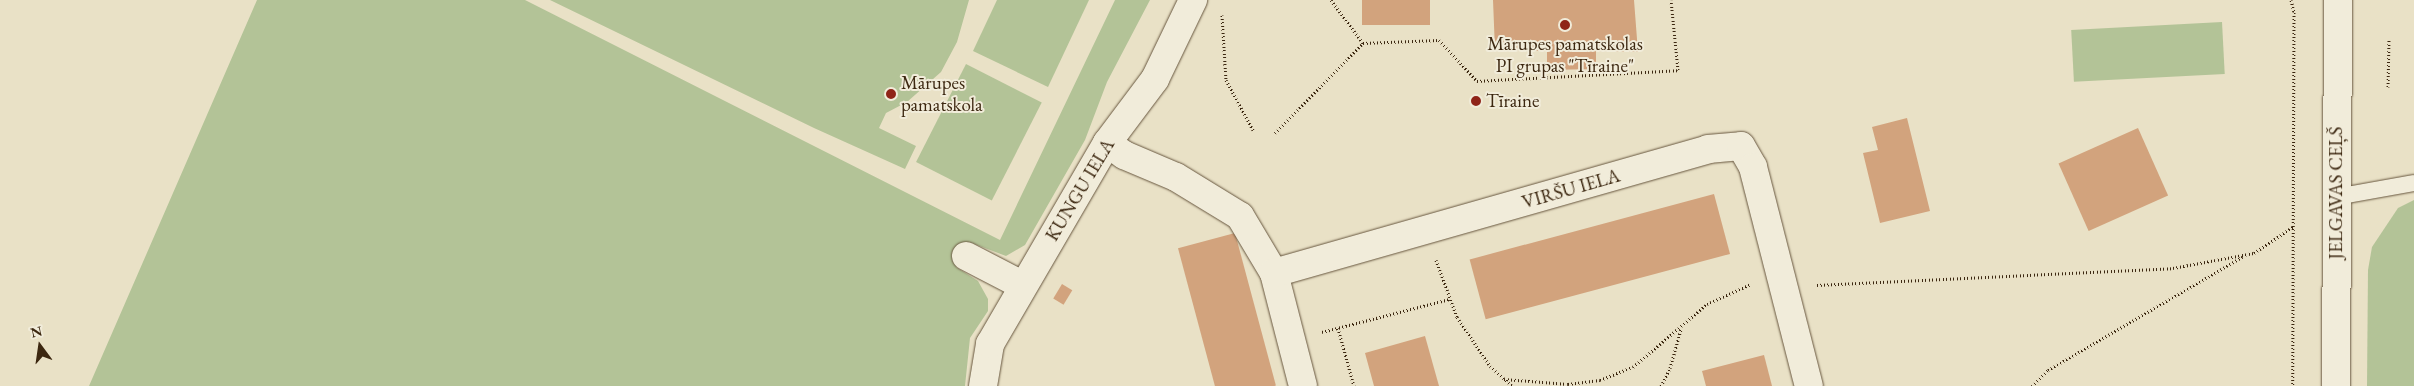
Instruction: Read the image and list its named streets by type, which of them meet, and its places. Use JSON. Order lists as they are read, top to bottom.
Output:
{
  "streets": {
    "street": ["VIRŠU IELA", "KUNGU IELA", "JELGAVAS CEĻŠ"]
  },
  "places": ["Mārupes pamatskolas PI grupas \"Tīraine\"", "Mārupes pamatskola", "Tīraine"],
  "north": "top"
}
